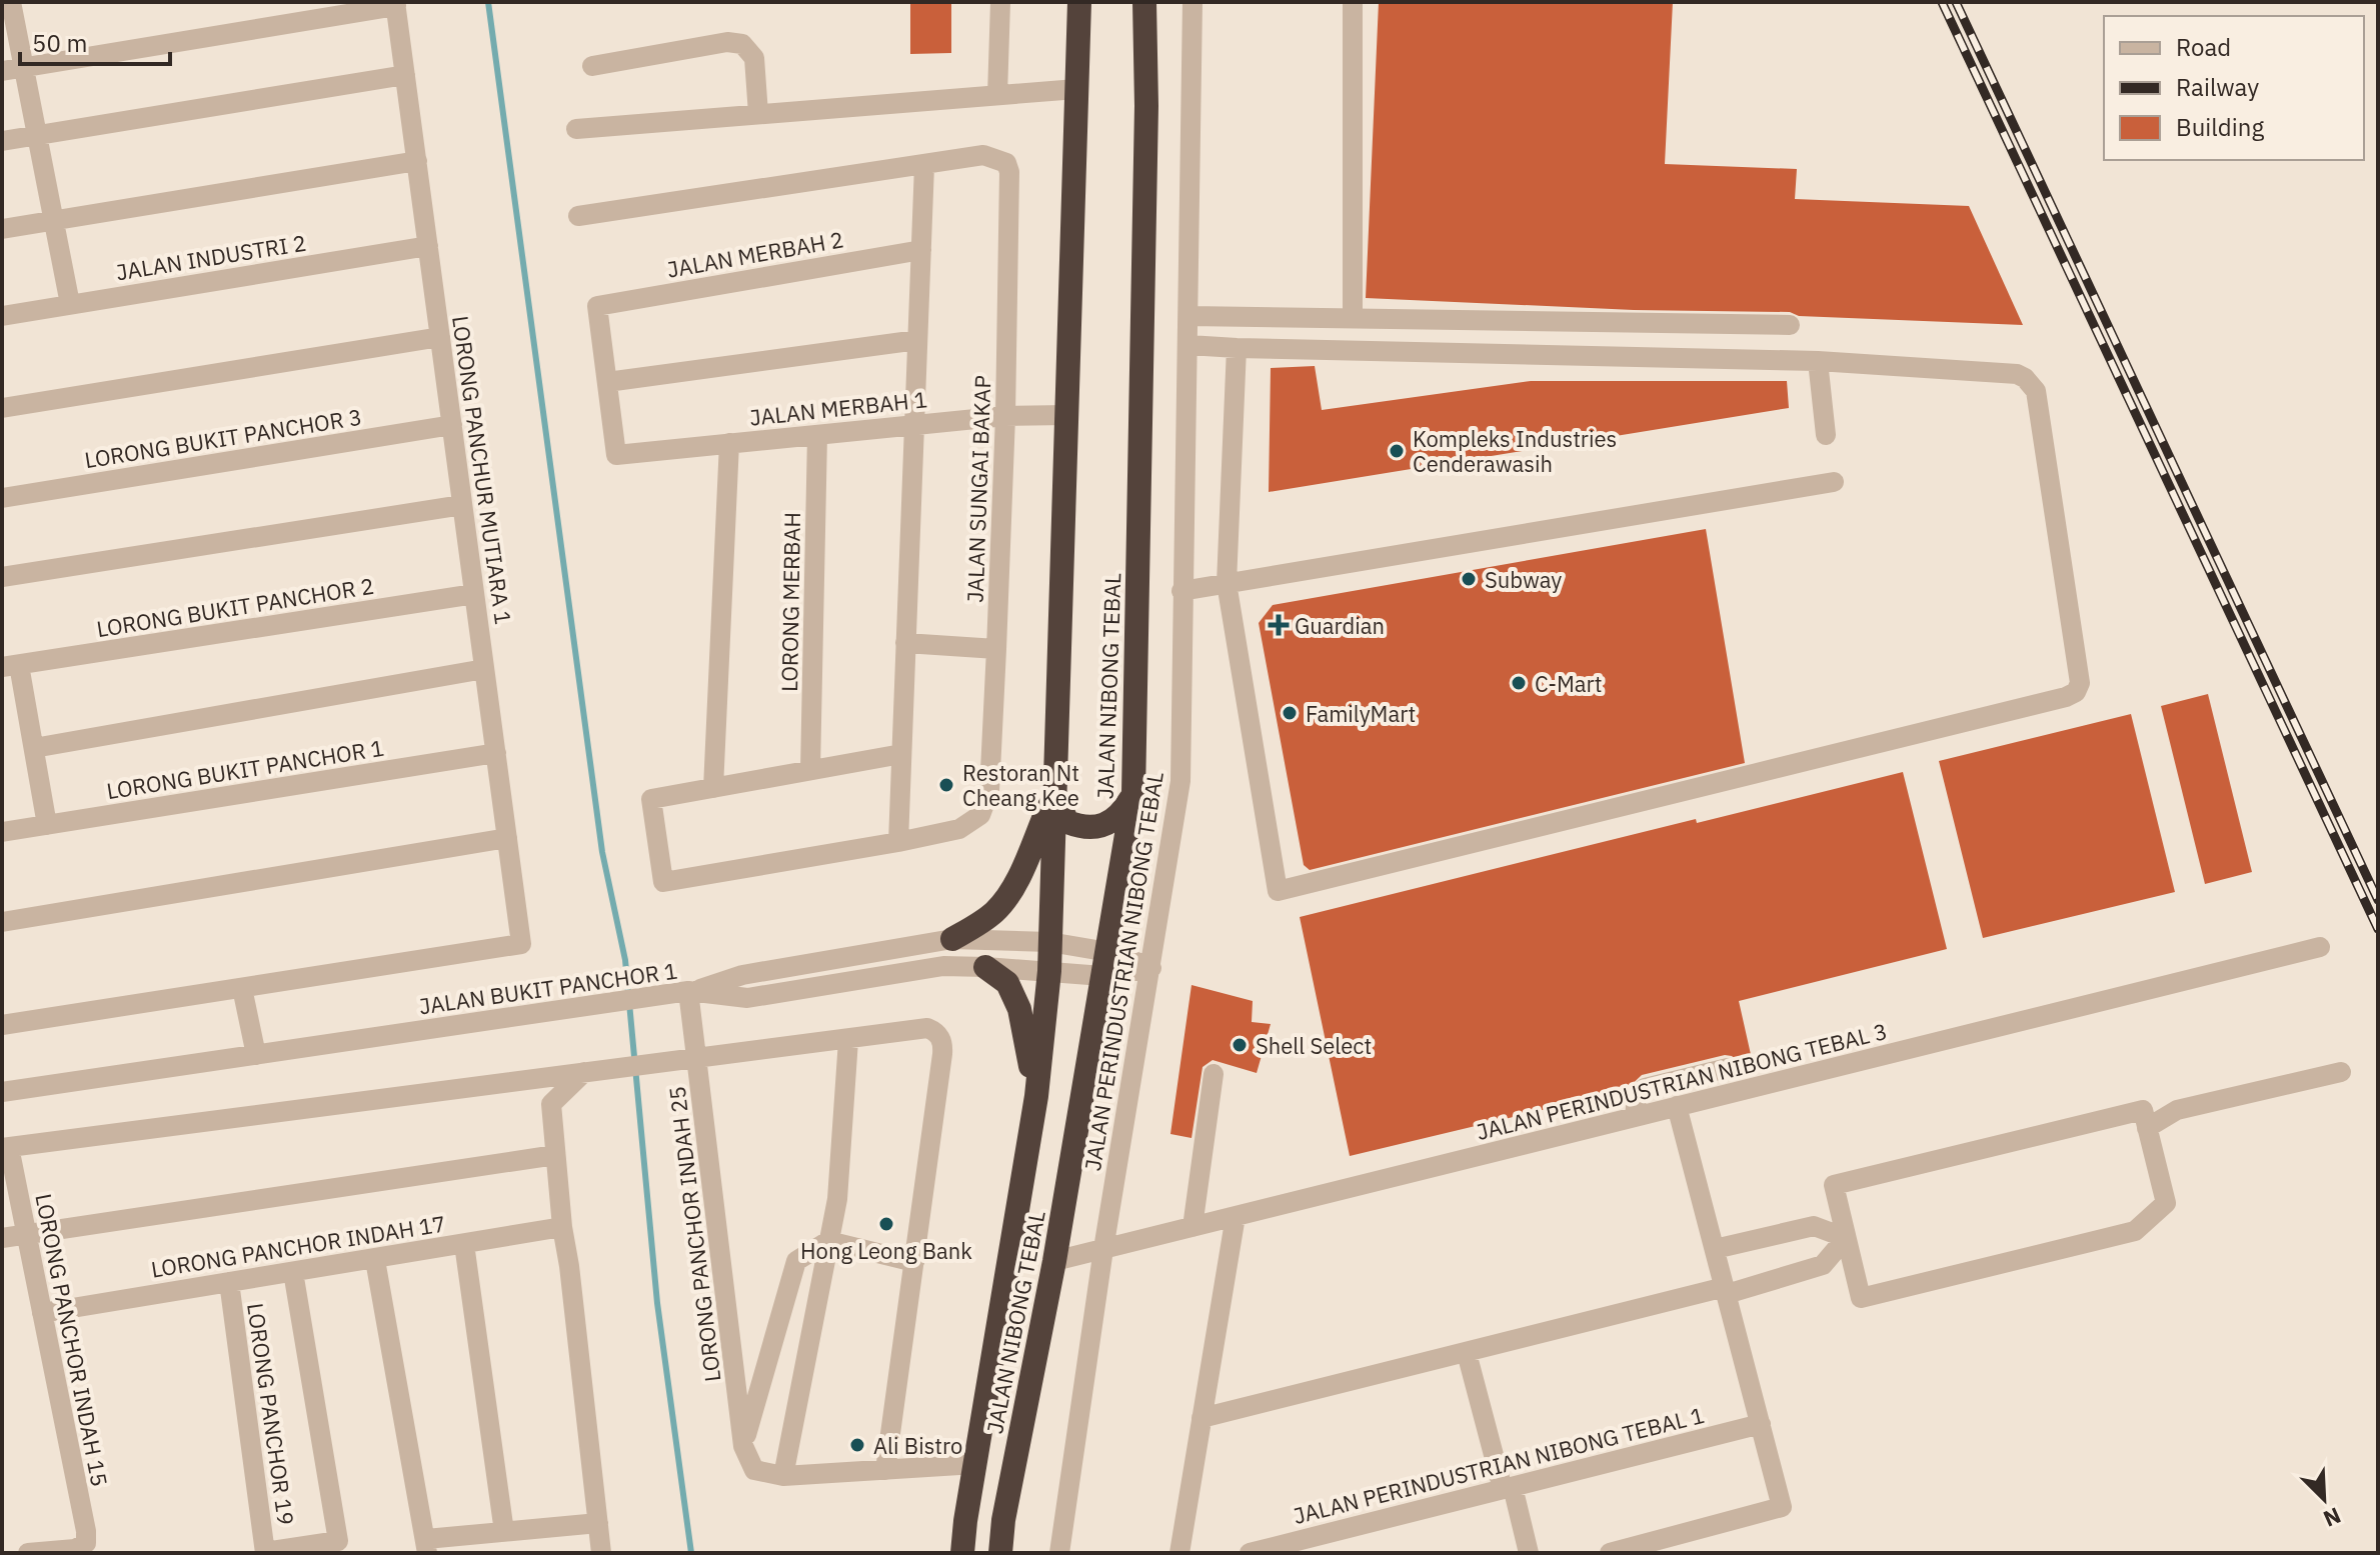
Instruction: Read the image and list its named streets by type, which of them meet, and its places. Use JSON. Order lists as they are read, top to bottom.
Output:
{
  "streets": {
    "highway": ["JALAN NIBONG TEBAL"],
    "street": [
      "JALAN MERBAH 2",
      "JALAN INDUSTRI 2",
      "JALAN MERBAH 1",
      "LORONG BUKIT PANCHOR 3",
      "LORONG PANCHUR MUTIARA 1",
      "JALAN SUNGAI BAKAP",
      "LORONG MERBAH",
      "LORONG BUKIT PANCHOR 2",
      "LORONG BUKIT PANCHOR 1",
      "JALAN PERINDUSTRIAN NIBONG TEBAL",
      "JALAN BUKIT PANCHOR 1",
      "JALAN PERINDUSTRIAN NIBONG TEBAL 3",
      "LORONG PANCHOR INDAH 25",
      "LORONG PANCHOR INDAH 17",
      "LORONG PANCHOR INDAH 15",
      "LORONG PANCHOR 19",
      "JALAN PERINDUSTRIAN NIBONG TEBAL 1"
    ]
  },
  "crossings": [
    ["JALAN MERBAH 2", "JALAN MERBAH 1"],
    ["JALAN INDUSTRI 2", "LORONG PANCHUR MUTIARA 1"],
    ["JALAN MERBAH 1", "JALAN SUNGAI BAKAP"],
    ["JALAN MERBAH 1", "LORONG MERBAH"],
    ["JALAN MERBAH 1", "JALAN NIBONG TEBAL"],
    ["LORONG BUKIT PANCHOR 3", "LORONG PANCHUR MUTIARA 1"],
    ["LORONG PANCHUR MUTIARA 1", "LORONG BUKIT PANCHOR 2"],
    ["LORONG PANCHUR MUTIARA 1", "LORONG BUKIT PANCHOR 1"],
    ["LORONG PANCHUR MUTIARA 1", "JALAN BUKIT PANCHOR 1"],
    ["JALAN NIBONG TEBAL", "JALAN BUKIT PANCHOR 1"],
    ["JALAN NIBONG TEBAL", "JALAN PERINDUSTRIAN NIBONG TEBAL 3"],
    ["JALAN PERINDUSTRIAN NIBONG TEBAL", "JALAN PERINDUSTRIAN NIBONG TEBAL 3"],
    ["JALAN BUKIT PANCHOR 1", "LORONG PANCHOR INDAH 25"],
    ["LORONG PANCHOR INDAH 17", "LORONG PANCHOR INDAH 15"],
    ["LORONG PANCHOR INDAH 17", "LORONG PANCHOR 19"]
  ],
  "places": {
    "other": [
      "Kompleks Industries Cenderawasih",
      "Subway",
      "C-Mart",
      "FamilyMart",
      "Restoran Nt Cheang Kee",
      "Shell Select",
      "Hong Leong Bank",
      "Ali Bistro"
    ],
    "health": ["Guardian"]
  },
  "legend": ["Road", "Railway", "Building"],
  "scale_bar": "50 m",
  "north": "bottom right"
}
